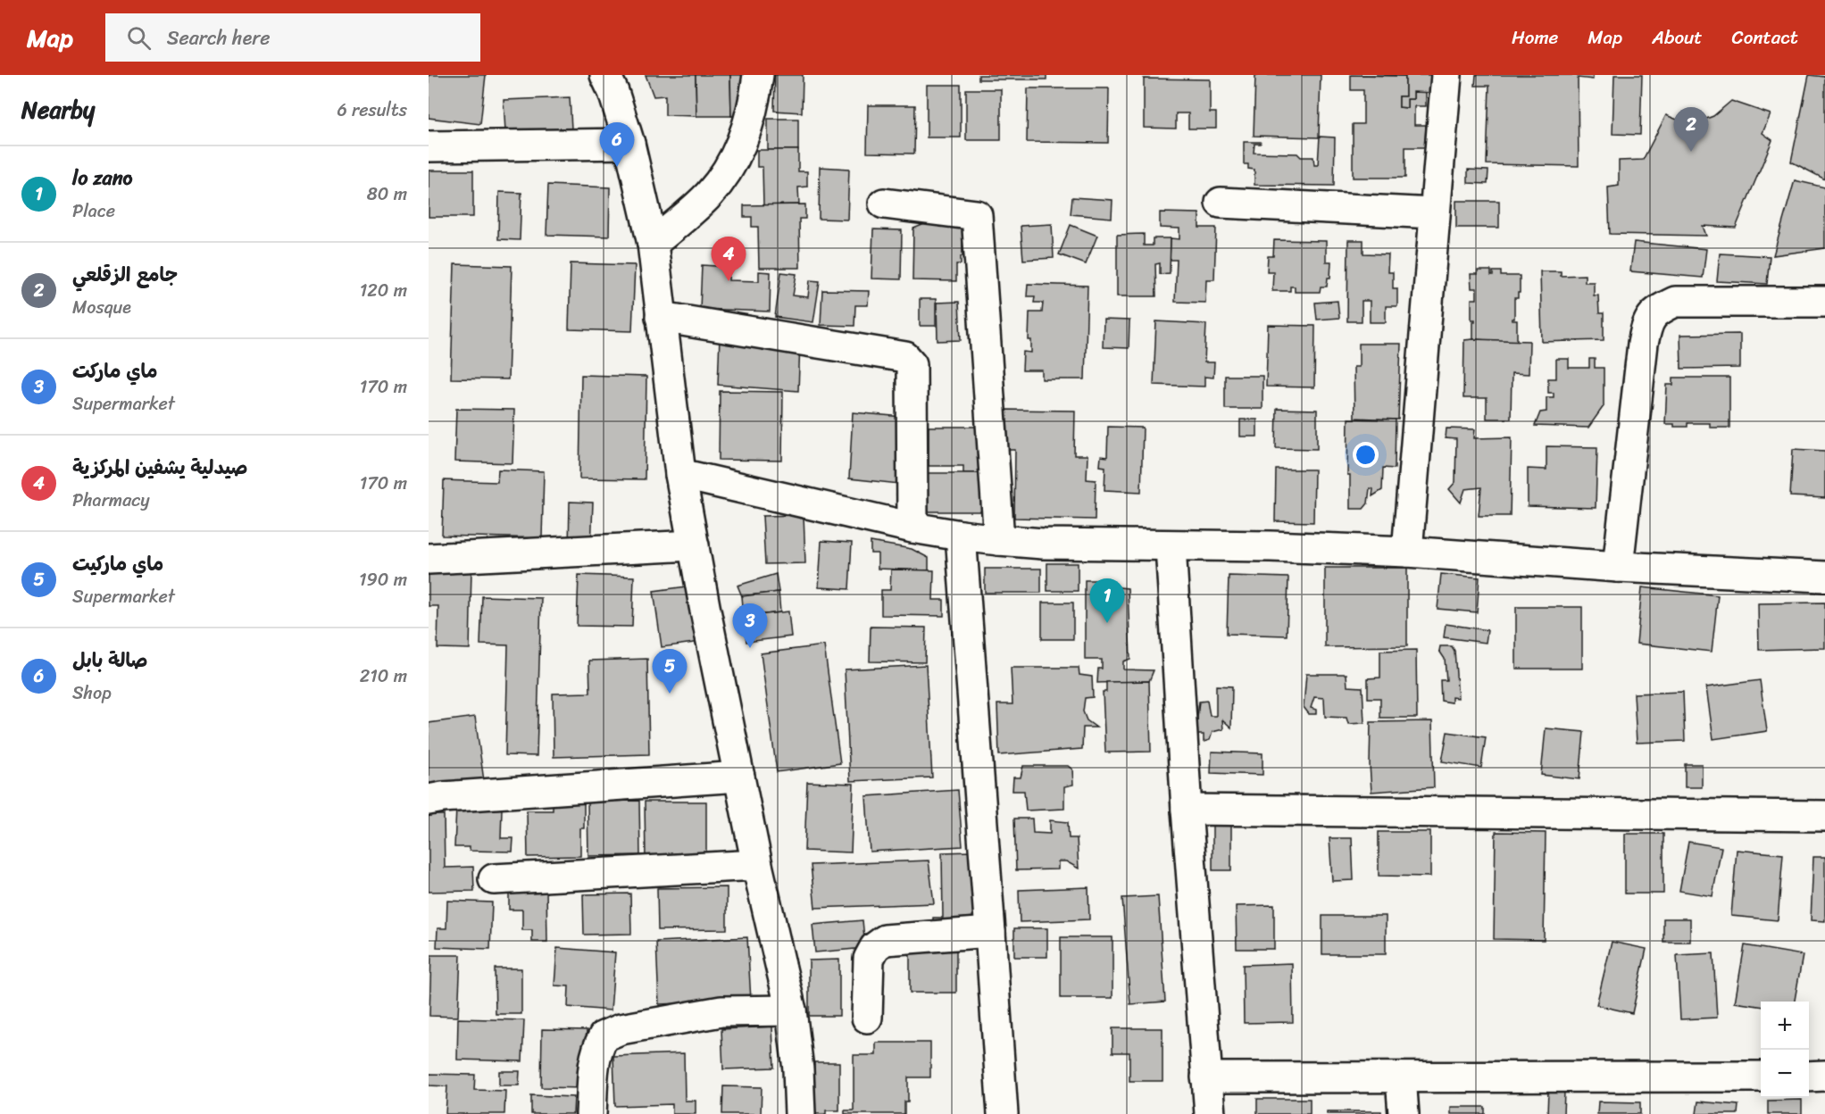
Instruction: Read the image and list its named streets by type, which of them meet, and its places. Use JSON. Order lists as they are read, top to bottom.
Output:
{
  "page": {
    "header": "Map",
    "search": "Search here",
    "nav": [
      "Home",
      "Map",
      "About",
      "Contact"
    ],
    "heading": ["Nearby", "6 results"],
    "pins": [
      "2",
      "6",
      "4",
      "1",
      "3",
      "5"
    ],
    "list": [
      {
        "mark": "1",
        "name": "lo zano",
        "note": "Place",
        "value": "80 m"
      },
      {
        "mark": "2",
        "name": "جامع الزقلعي",
        "note": "Mosque",
        "value": "120 m"
      },
      {
        "mark": "3",
        "name": "ماي ماركت",
        "note": "Supermarket",
        "value": "170 m"
      },
      {
        "mark": "4",
        "name": "صيدلية يشفين المركزية",
        "note": "Pharmacy",
        "value": "170 m"
      },
      {
        "mark": "5",
        "name": "ماي ماركيت",
        "note": "Supermarket",
        "value": "190 m"
      },
      {
        "mark": "6",
        "name": "صالة بابل",
        "note": "Shop",
        "value": "210 m"
      }
    ],
    "map_buttons": ["+", "−"]
  }
}
